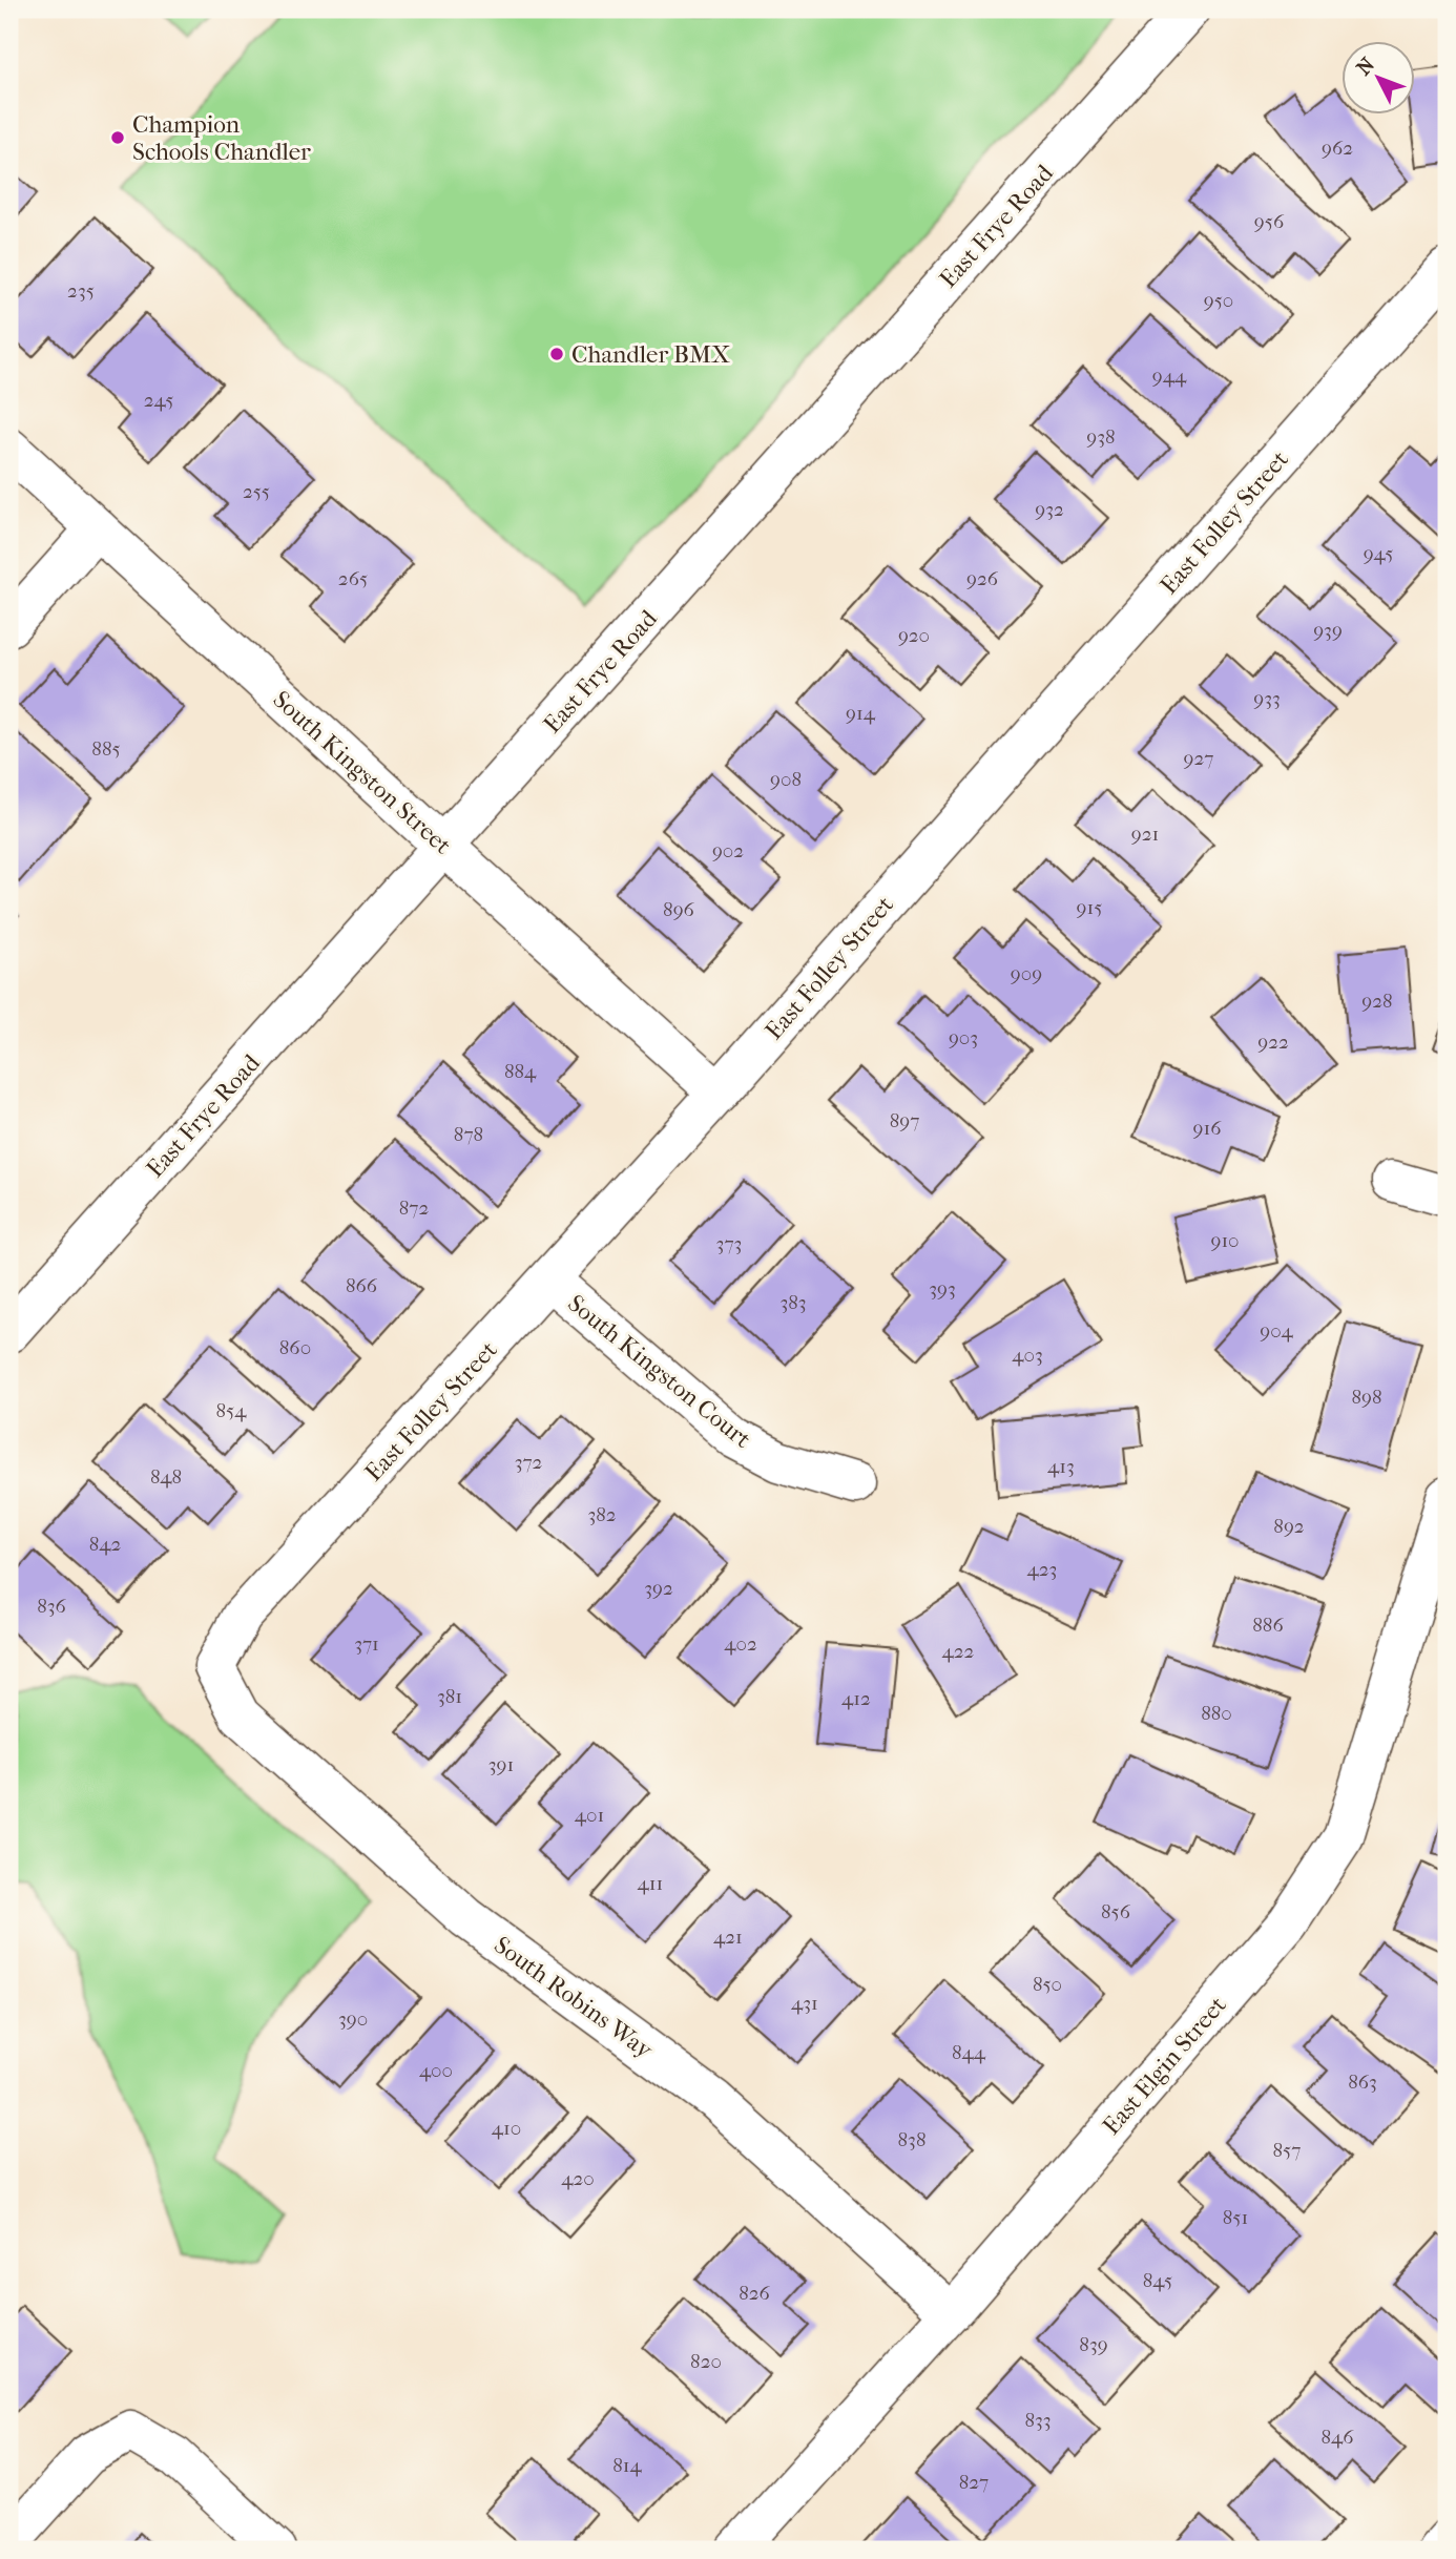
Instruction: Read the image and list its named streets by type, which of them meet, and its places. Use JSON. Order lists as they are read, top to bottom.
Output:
{
  "streets": {
    "street": [
      "East Frye Road",
      "East Folley Street",
      "South Kingston Street",
      "South Kingston Court",
      "South Robins Way",
      "East Elgin Street"
    ]
  },
  "crossings": [
    ["East Frye Road", "South Kingston Street"],
    ["East Folley Street", "South Kingston Street"],
    ["East Folley Street", "South Kingston Court"],
    ["East Folley Street", "South Robins Way"],
    ["South Robins Way", "East Elgin Street"]
  ],
  "places": ["Champion Schools Chandler", "Chandler BMX"],
  "house_numbers": [
    "962",
    "956",
    "235",
    "950",
    "944",
    "245",
    "938",
    "255",
    "932",
    "945",
    "265",
    "926",
    "939",
    "920",
    "933",
    "914",
    "885",
    "927",
    "908",
    "921",
    "902",
    "915",
    "896",
    "909",
    "928",
    "903",
    "922",
    "884",
    "897",
    "916",
    "878",
    "872",
    "910",
    "373",
    "866",
    "393",
    "383",
    "904",
    "860",
    "403",
    "898",
    "854",
    "372",
    "413",
    "848",
    "382",
    "892",
    "842",
    "423",
    "392",
    "836",
    "886",
    "371",
    "402",
    "422",
    "381",
    "412",
    "880",
    "391",
    "401",
    "411",
    "856",
    "421",
    "850",
    "431",
    "390",
    "844",
    "400",
    "863",
    "410",
    "838",
    "857",
    "420",
    "851",
    "845",
    "826",
    "839",
    "820",
    "833",
    "846",
    "814",
    "827"
  ],
  "north": "top left"
}
